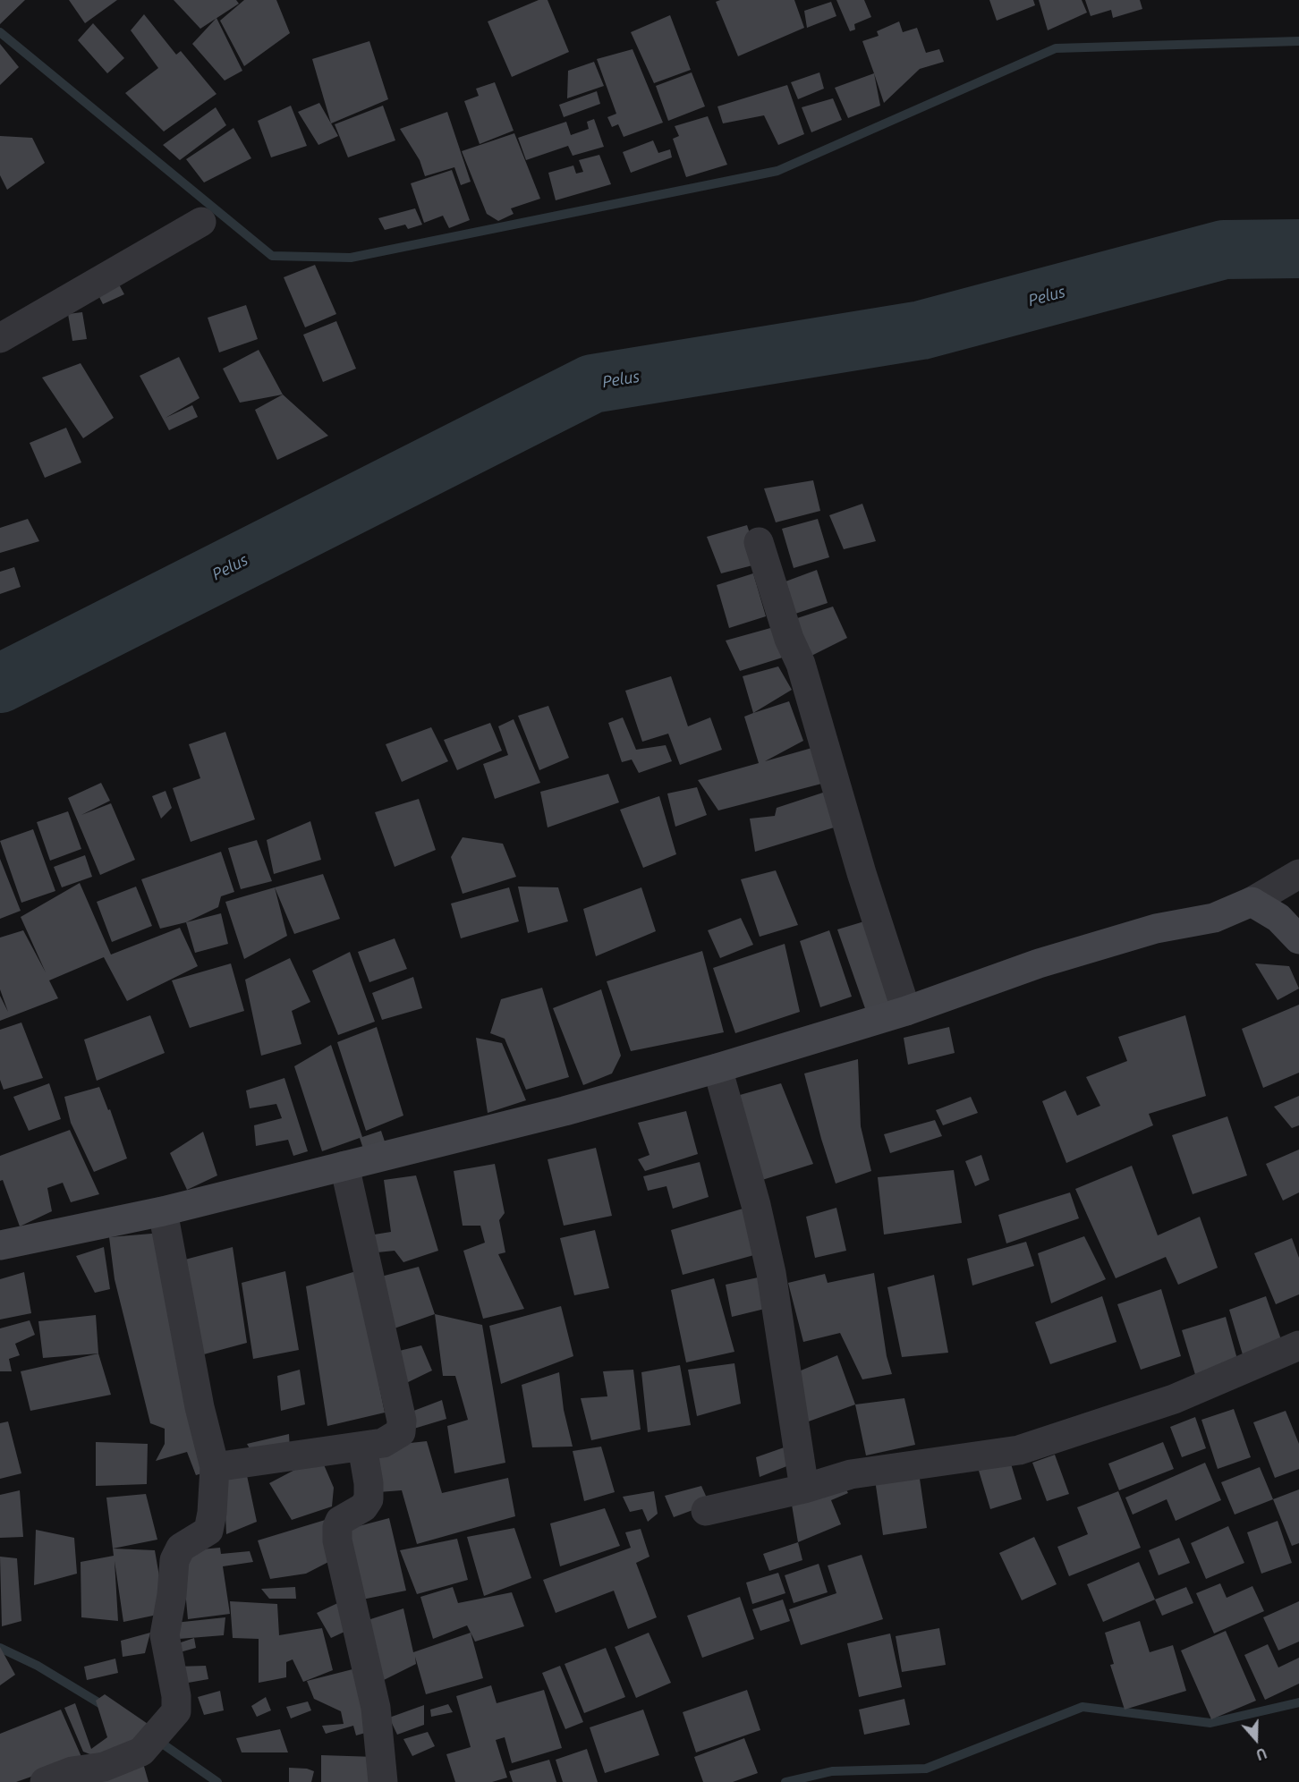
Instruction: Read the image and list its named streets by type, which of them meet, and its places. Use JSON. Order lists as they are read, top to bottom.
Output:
{
  "water": ["Pelus"],
  "north": "bottom"
}
